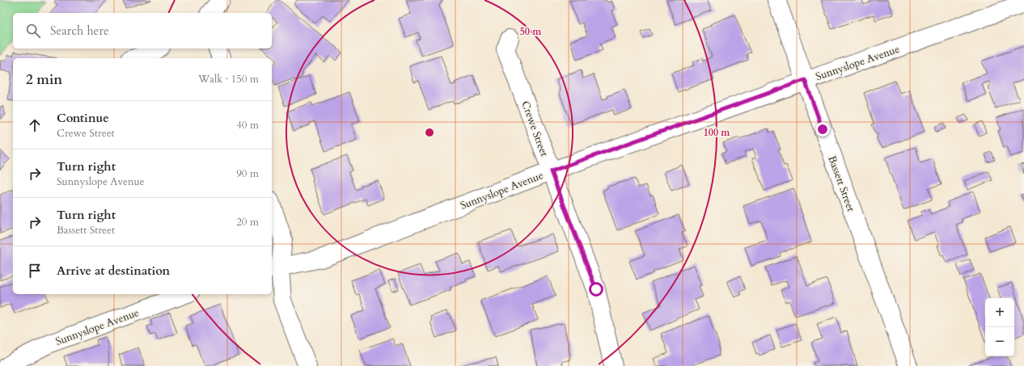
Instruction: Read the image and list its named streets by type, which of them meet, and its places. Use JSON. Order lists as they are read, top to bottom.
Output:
{
  "streets": {
    "street": ["Sunnyslope Avenue", "Crewe Street", "Bassett Street"]
  },
  "crossings": [
    ["Sunnyslope Avenue", "Crewe Street"],
    ["Sunnyslope Avenue", "Bassett Street"]
  ],
  "page": {
    "search": "Search here",
    "heading": ["2 min", "Walk · 150 m"],
    "list": [
      ["Continue", "Crewe Street", "40 m"],
      ["Turn right", "Sunnyslope Avenue", "90 m"],
      ["Turn right", "Bassett Street", "20 m"],
      "Arrive at destination"
    ],
    "map_buttons": ["+", "−"]
  },
  "rings": ["50 m", "100 m"]
}
